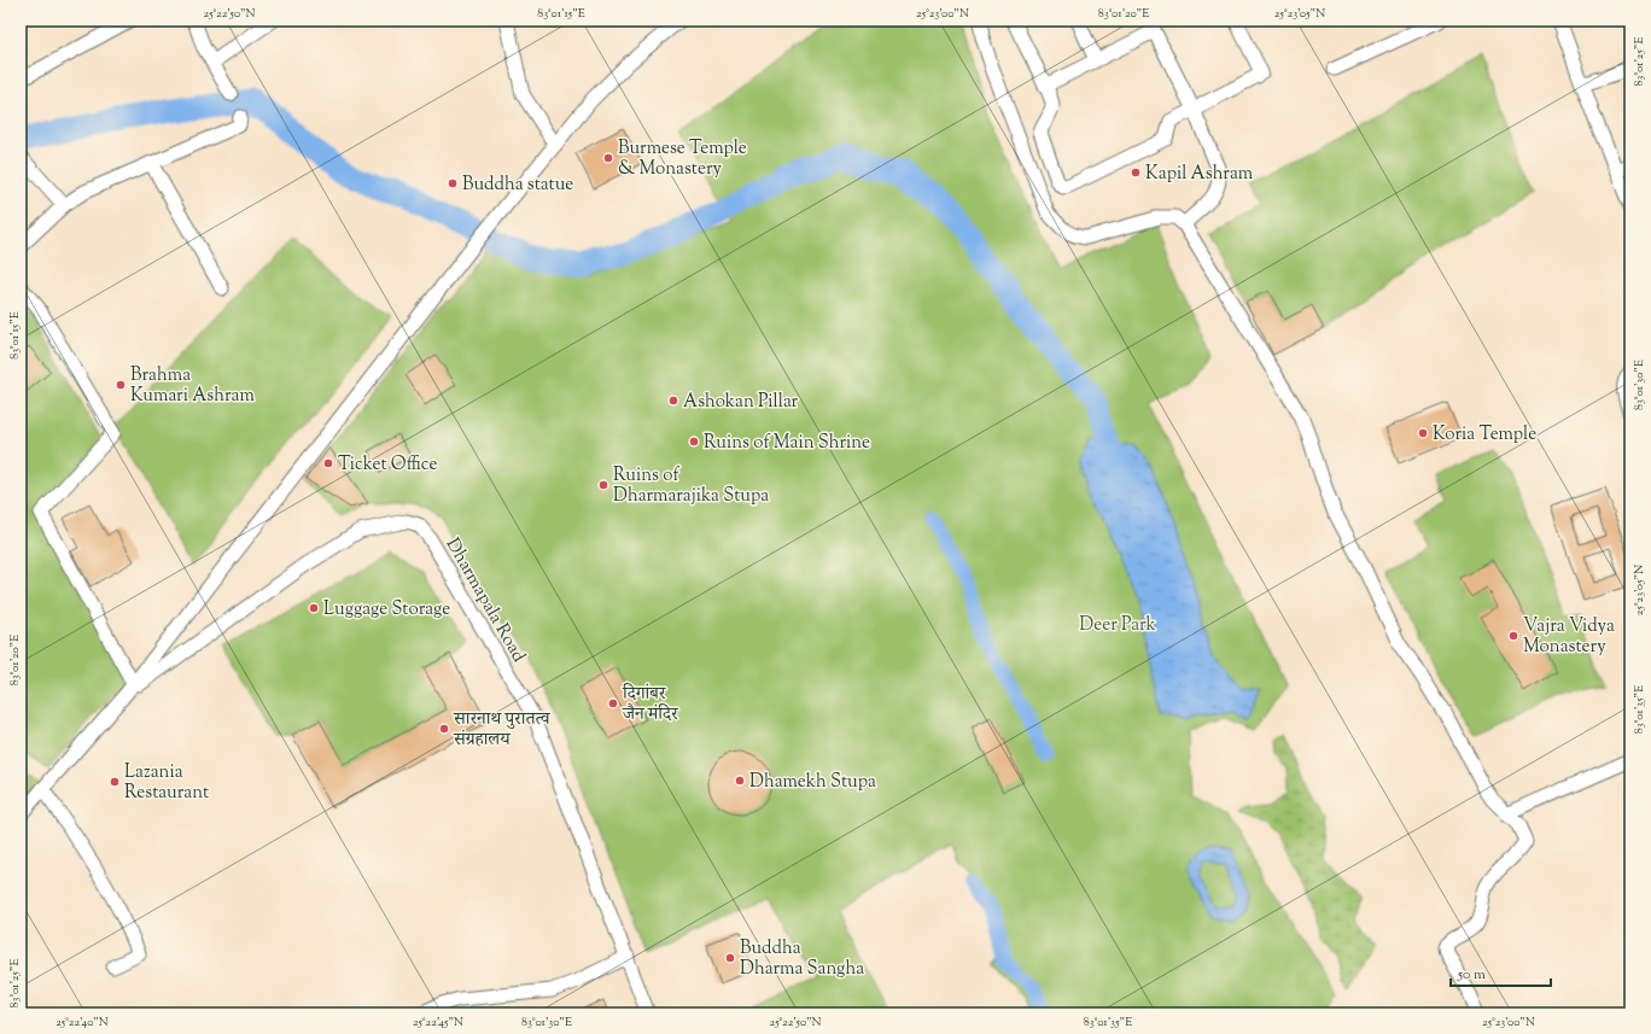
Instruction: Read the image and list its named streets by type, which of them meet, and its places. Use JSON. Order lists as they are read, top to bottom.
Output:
{
  "streets": {
    "street": ["Dharmapala Road"]
  },
  "parks": ["Deer Park"],
  "places": [
    "Burmese Temple & Monastery",
    "Kapil Ashram",
    "Buddha statue",
    "Brahma Kumari Ashram",
    "Ashokan Pillar",
    "Koria Temple",
    "Ruins of Main Shrine",
    "Ticket Office",
    "Ruins of Dharmarajika Stupa",
    "Luggage Storage",
    "Vajra Vidya Monastery",
    "दिगांबर जैन मंदिर",
    "सारनाथ पुरातत्व संग्रहालय",
    "Dhamekh Stupa",
    "Lazania Restaurant",
    "Buddha Dharma Sangha"
  ],
  "scale_bar": "50 m",
  "coordinates": [
    "25°22'50\"N",
    "83°01'15\"E",
    "25°23'00\"N",
    "83°01'20\"E",
    "25°23'05\"N",
    "83°01'25\"E",
    "83°01'30\"E",
    "83°01'35\"E",
    "25°22'40\"N",
    "25°22'45\"N"
  ]
}
